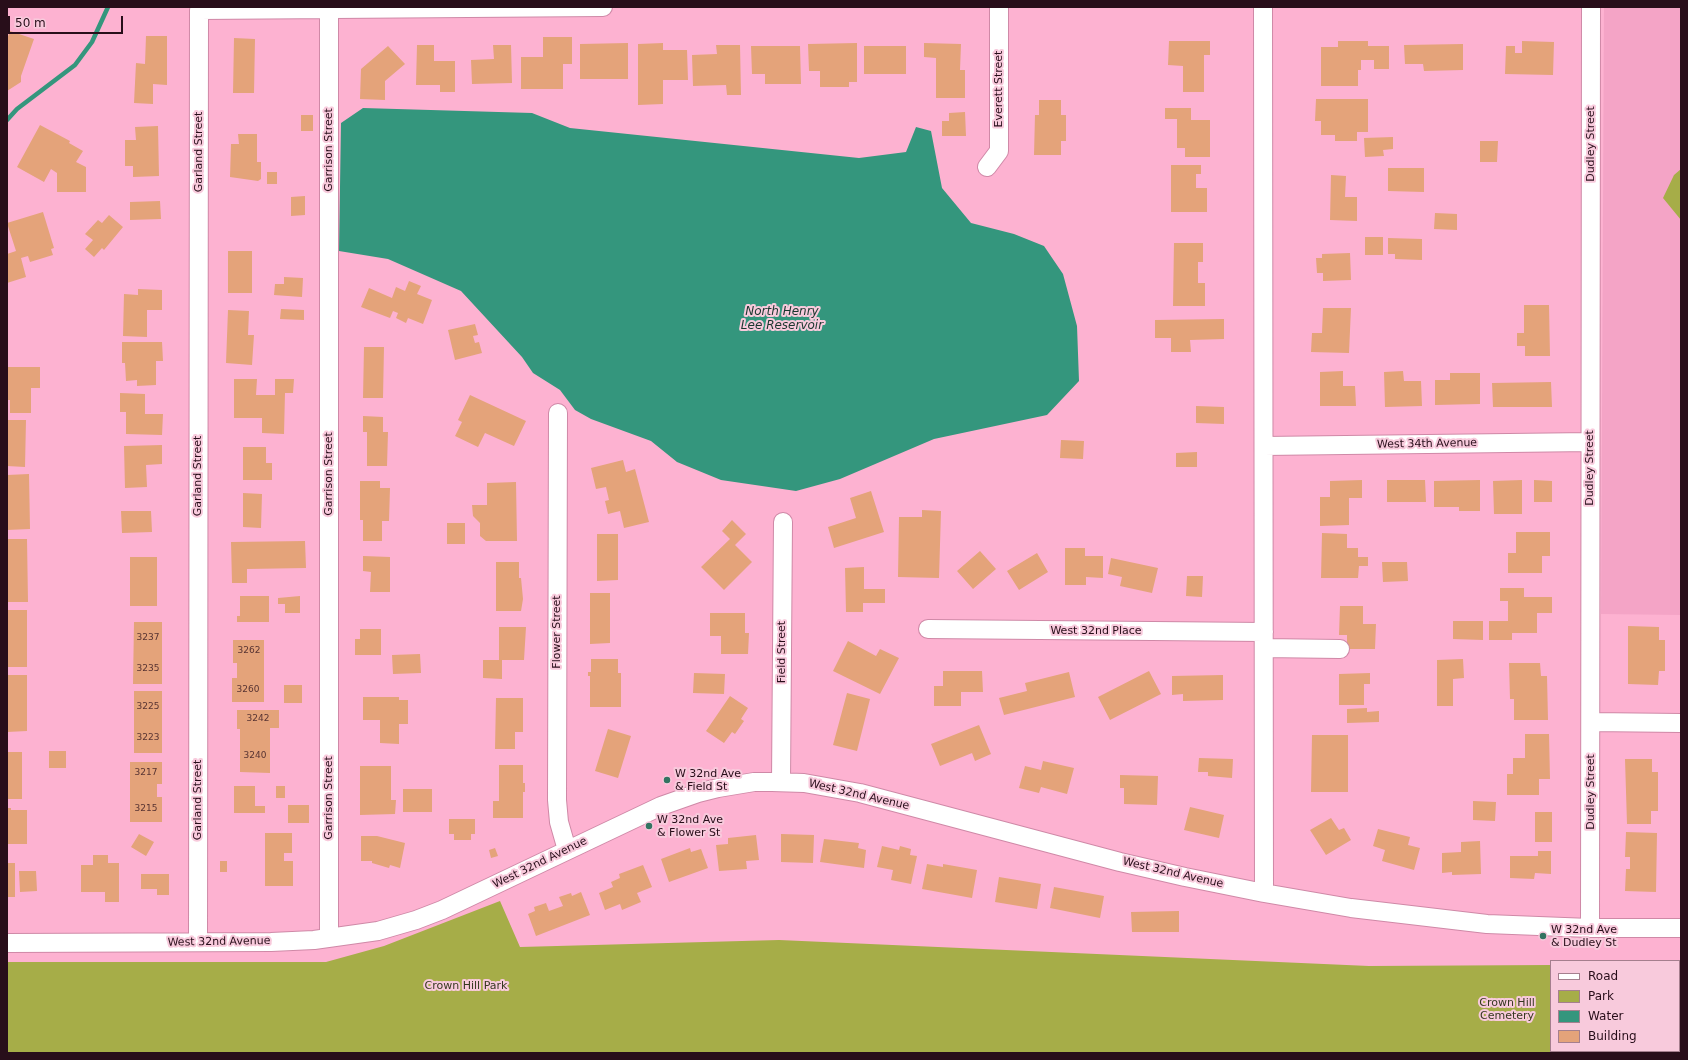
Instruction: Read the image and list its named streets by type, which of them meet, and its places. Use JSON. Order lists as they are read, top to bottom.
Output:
{
  "streets": {
    "street": [
      "Everett Street",
      "Dudley Street",
      "Garrison Street",
      "Garland Street",
      "West 34th Avenue",
      "West 32nd Place",
      "Flower Street",
      "Field Street",
      "West 32nd Avenue"
    ]
  },
  "crossings": [
    ["Dudley Street", "West 34th Avenue"],
    ["Dudley Street", "West 32nd Avenue"],
    ["Garrison Street", "Garland Street"],
    ["Garrison Street", "West 32nd Avenue"],
    ["Garland Street", "West 32nd Avenue"],
    ["Flower Street", "West 32nd Avenue"],
    ["Field Street", "West 32nd Avenue"]
  ],
  "water": ["North Henry Lee Reservoir"],
  "parks": ["Crown Hill Park", "Crown Hill Cemetery"],
  "places": ["W 32nd Ave & Field St", "W 32nd Ave & Flower St", "W 32nd Ave & Dudley St"],
  "house_numbers": [
    "3237",
    "3262",
    "3235",
    "3260",
    "3225",
    "3242",
    "3223",
    "3240",
    "3217",
    "3215"
  ],
  "legend": [
    "Road",
    "Park",
    "Water",
    "Building"
  ],
  "scale_bar": "50 m"
}
